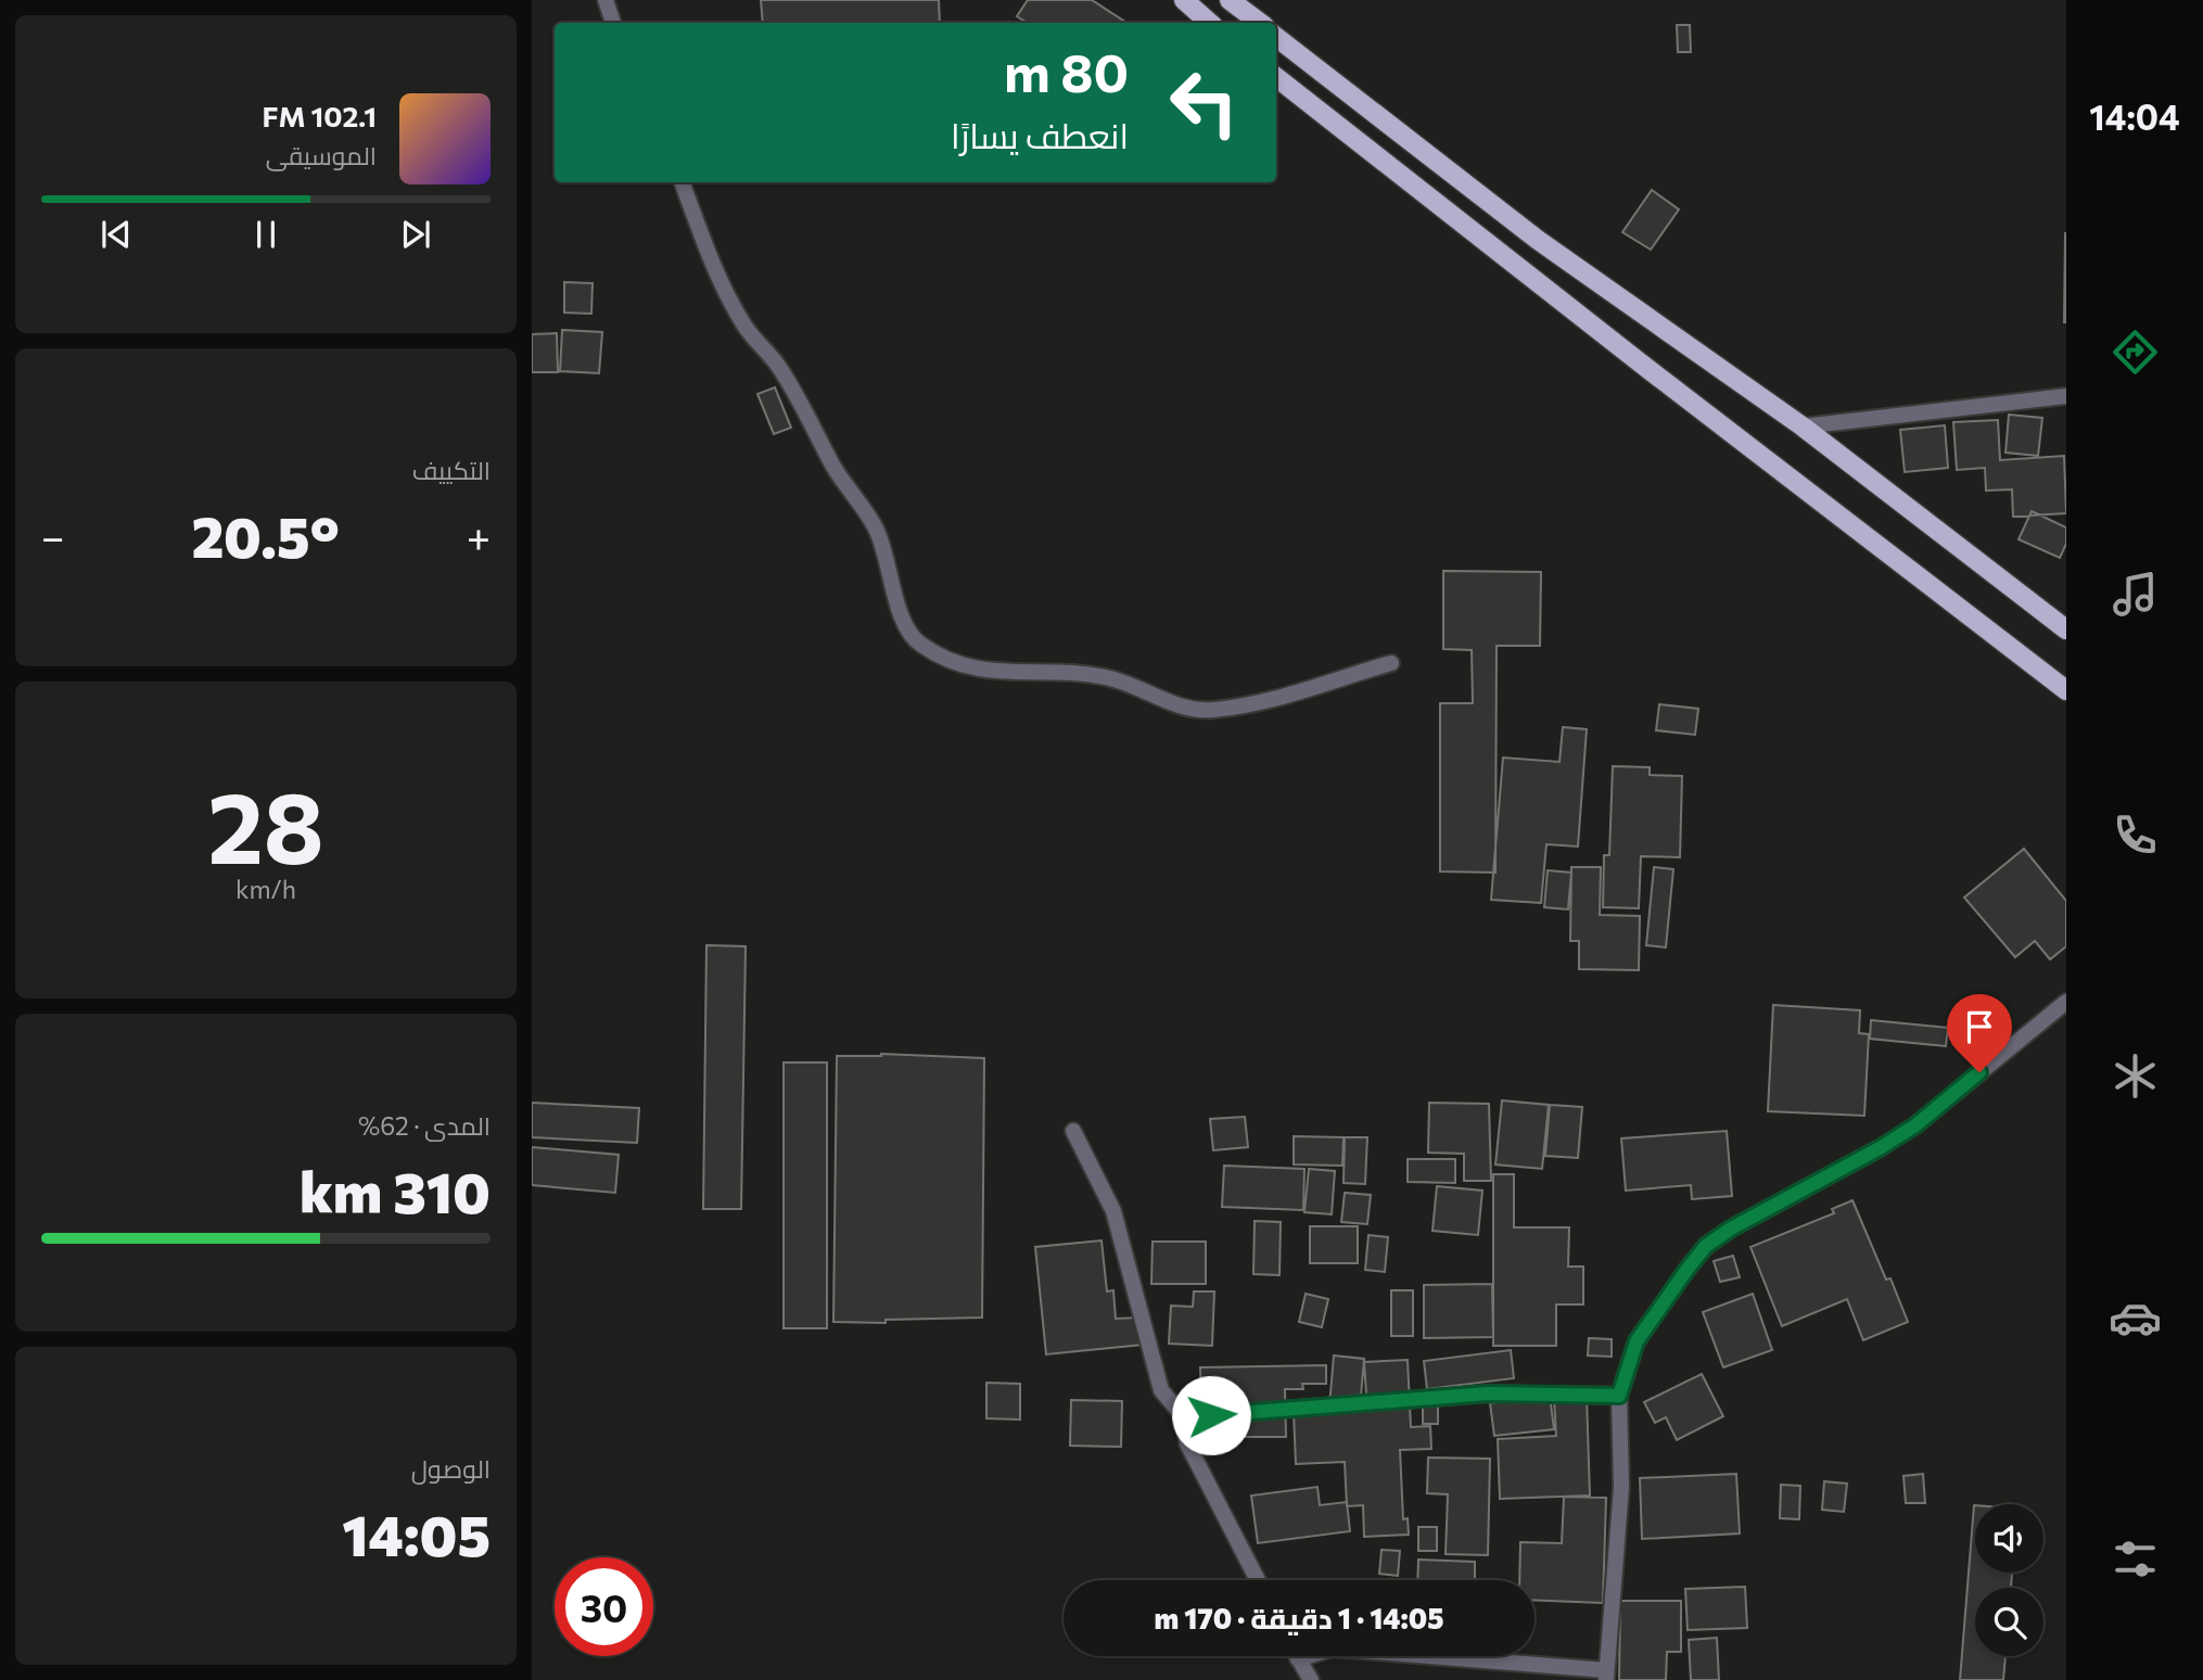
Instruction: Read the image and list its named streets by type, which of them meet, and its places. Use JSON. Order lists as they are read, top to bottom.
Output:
{
  "page": {
    "tabs": "14:04",
    "turn": ["80 m", "انعطف يسارًا"],
    "song": ["102.1 FM", "الموسيقى"],
    "tile": [
      "التكييف",
      ["28", "km/h"],
      ["المدى · 62%", "310 km"],
      ["الوصول", "14:05"]
    ],
    "heat": ["−", "20.5°", "+"],
    "limit": "30",
    "trip": "14:05 · 1 دقيقة · 170 m"
  }
}
